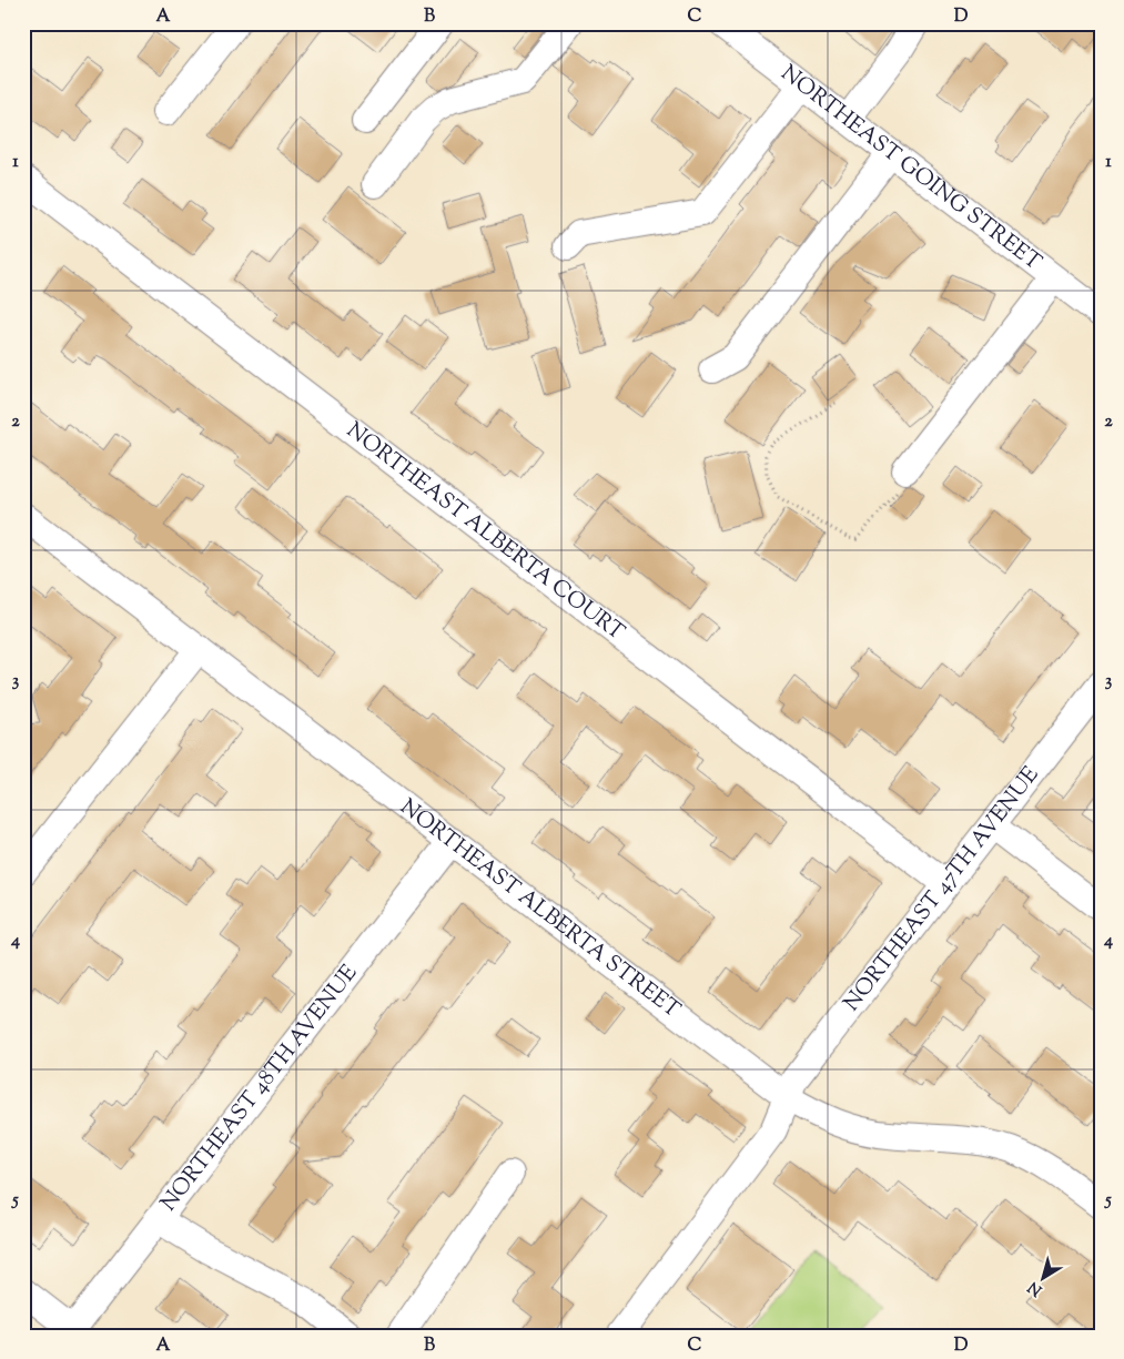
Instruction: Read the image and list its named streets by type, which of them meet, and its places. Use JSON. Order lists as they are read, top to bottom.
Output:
{
  "streets": {
    "street": [
      "NORTHEAST GOING STREET",
      "NORTHEAST ALBERTA COURT",
      "NORTHEAST 47TH AVENUE",
      "NORTHEAST ALBERTA STREET",
      "NORTHEAST 48TH AVENUE"
    ]
  },
  "crossings": [
    ["NORTHEAST ALBERTA COURT", "NORTHEAST 47TH AVENUE"],
    ["NORTHEAST 47TH AVENUE", "NORTHEAST ALBERTA STREET"],
    ["NORTHEAST ALBERTA STREET", "NORTHEAST 48TH AVENUE"]
  ],
  "north": "bottom left",
  "grid": {
    "columns": [
      "A",
      "B",
      "C",
      "D"
    ],
    "rows": [
      "1",
      "2",
      "3",
      "4",
      "5"
    ]
  }
}
